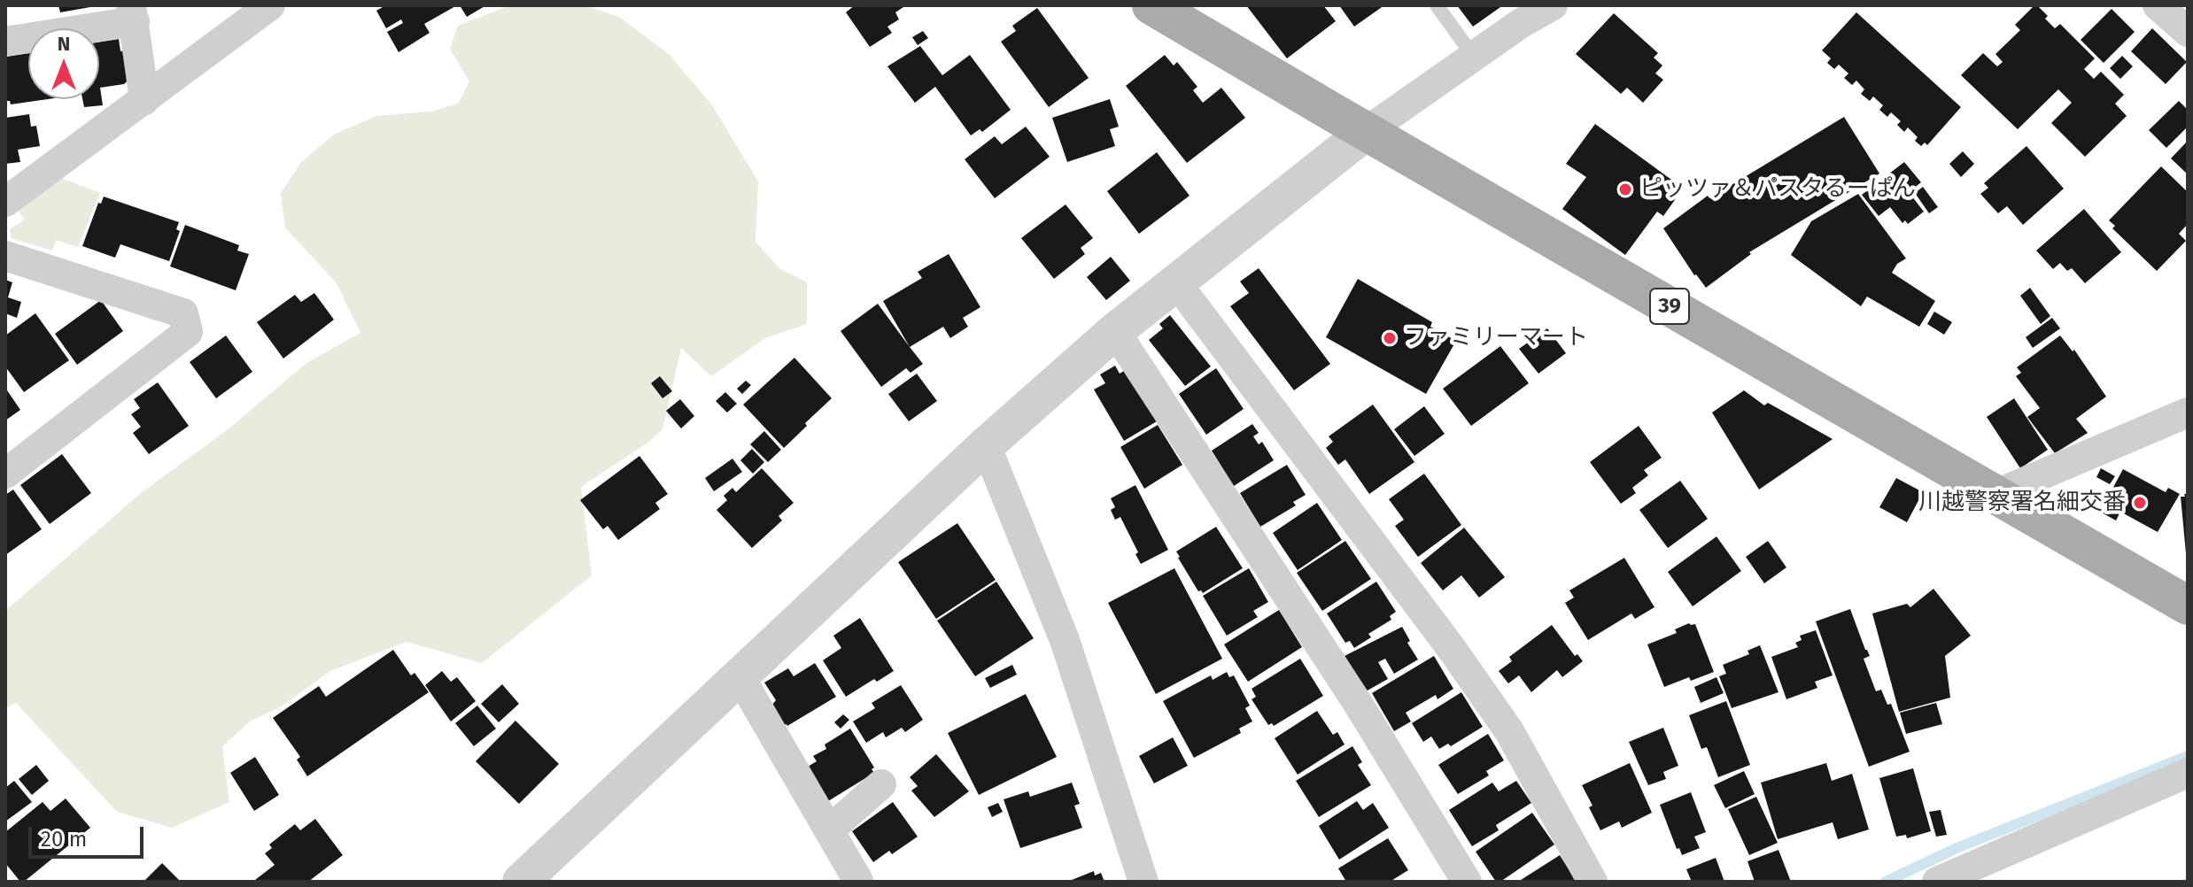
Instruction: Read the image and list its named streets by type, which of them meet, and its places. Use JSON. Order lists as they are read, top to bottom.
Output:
{
  "streets": {
    "main road": ["39"]
  },
  "places": ["ピッツァ＆パスタるーぱん", "ファミリーマート", "川越警察署名細交番"],
  "scale_bar": "20 m",
  "north": "top"
}
